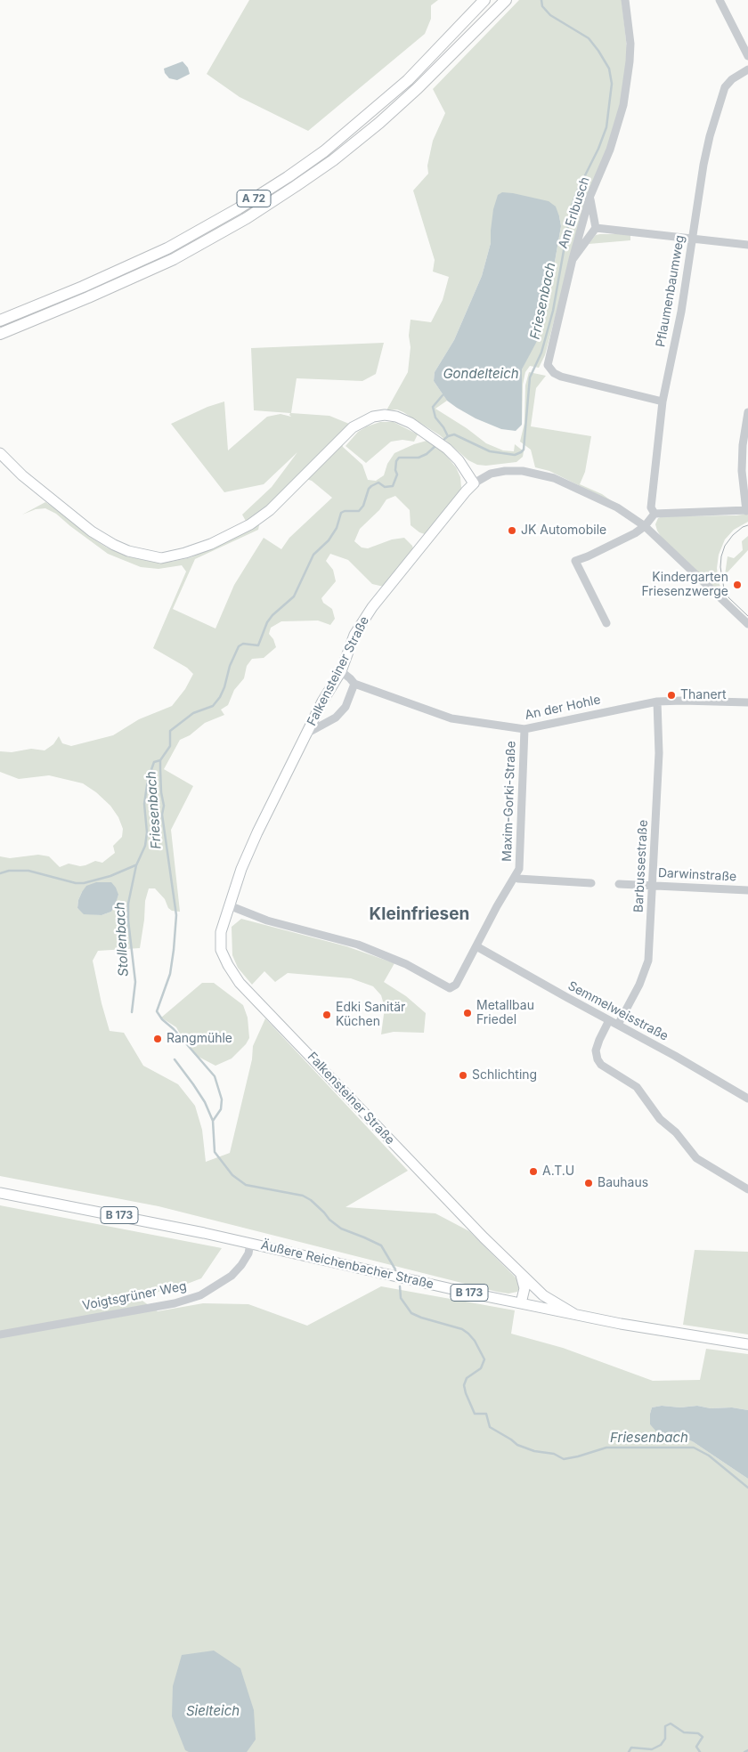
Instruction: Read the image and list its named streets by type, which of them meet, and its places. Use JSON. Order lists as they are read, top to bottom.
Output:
{
  "streets": {
    "highway": ["A 72"],
    "main road": ["Falkensteiner Straße", "B 173", "Äußere Reichenbacher Straße"],
    "street": [
      "Am Erlbusch",
      "Pflaumenbaumweg",
      "An der Hohle",
      "Maxim-Gorki-Straße",
      "Barbussestraße",
      "Darwinstraße",
      "Semmelweisstraße",
      "Voigtsgrüner Weg"
    ]
  },
  "crossings": [
    ["Am Erlbusch", "Pflaumenbaumweg"],
    ["Falkensteiner Straße", "An der Hohle"],
    ["Falkensteiner Straße", "Maxim-Gorki-Straße"],
    ["Falkensteiner Straße", "Äußere Reichenbacher Straße"],
    ["An der Hohle", "Maxim-Gorki-Straße"],
    ["An der Hohle", "Barbussestraße"],
    ["Maxim-Gorki-Straße", "Semmelweisstraße"],
    ["Barbussestraße", "Darwinstraße"],
    ["Barbussestraße", "Semmelweisstraße"],
    ["Äußere Reichenbacher Straße", "Voigtsgrüner Weg"]
  ],
  "districts": ["Kleinfriesen"],
  "water": [
    "Friesenbach",
    "Gondelteich",
    "Stollenbach",
    "Sielteich"
  ],
  "places": [
    "JK Automobile",
    "Kindergarten Friesenzwerge",
    "Thanert",
    "Metallbau Friedel",
    "Edki Sanitär Küchen",
    "Rangmühle",
    "Schlichting",
    "A.T.U",
    "Bauhaus"
  ]
}
